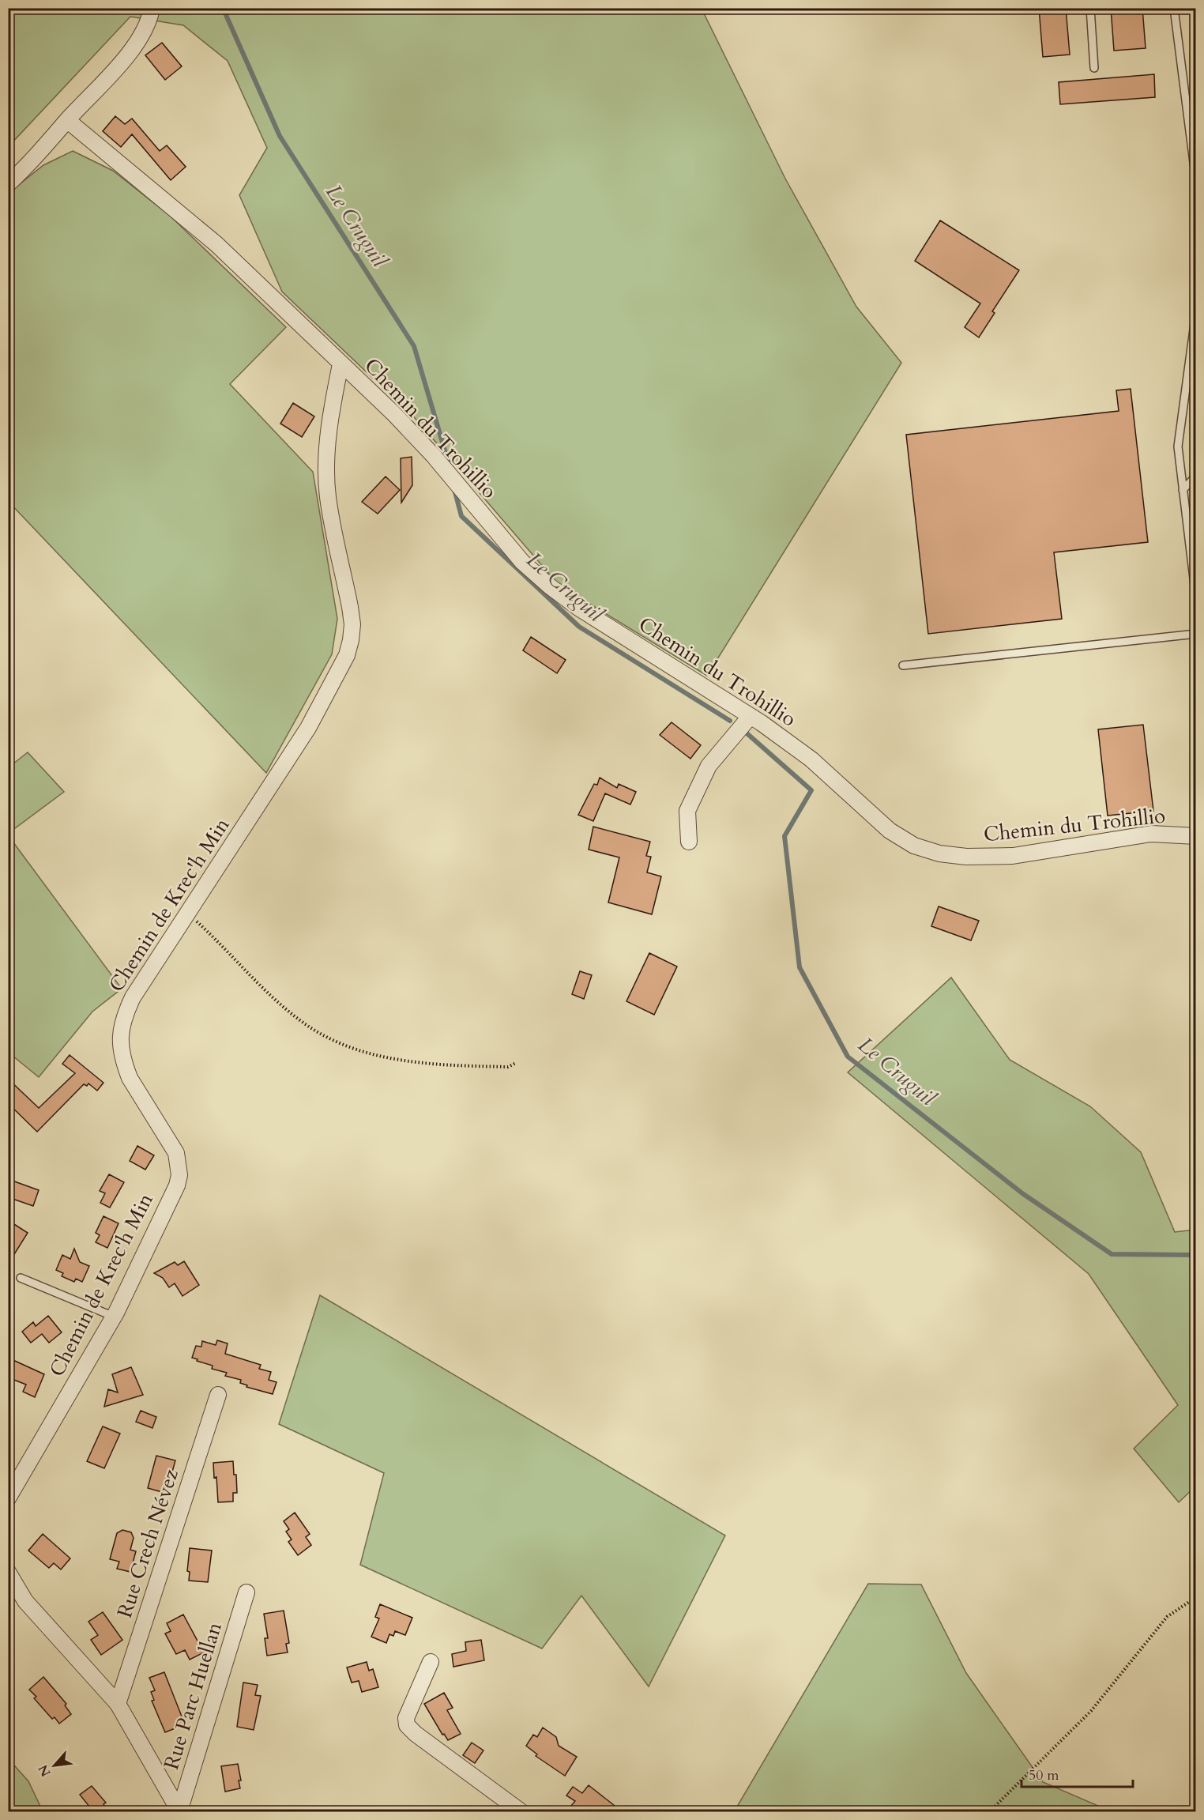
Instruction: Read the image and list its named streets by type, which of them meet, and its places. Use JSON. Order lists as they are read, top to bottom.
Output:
{
  "streets": {
    "street": [
      "Chemin du Trohillio",
      "Chemin de Krec'h Min",
      "Rue Crech Névez",
      "Rue Parc Huellan"
    ]
  },
  "crossings": [
    ["Chemin du Trohillio", "Chemin de Krec'h Min"]
  ],
  "water": ["Le Cruguil"],
  "scale_bar": "50 m",
  "north": "bottom left"
}
